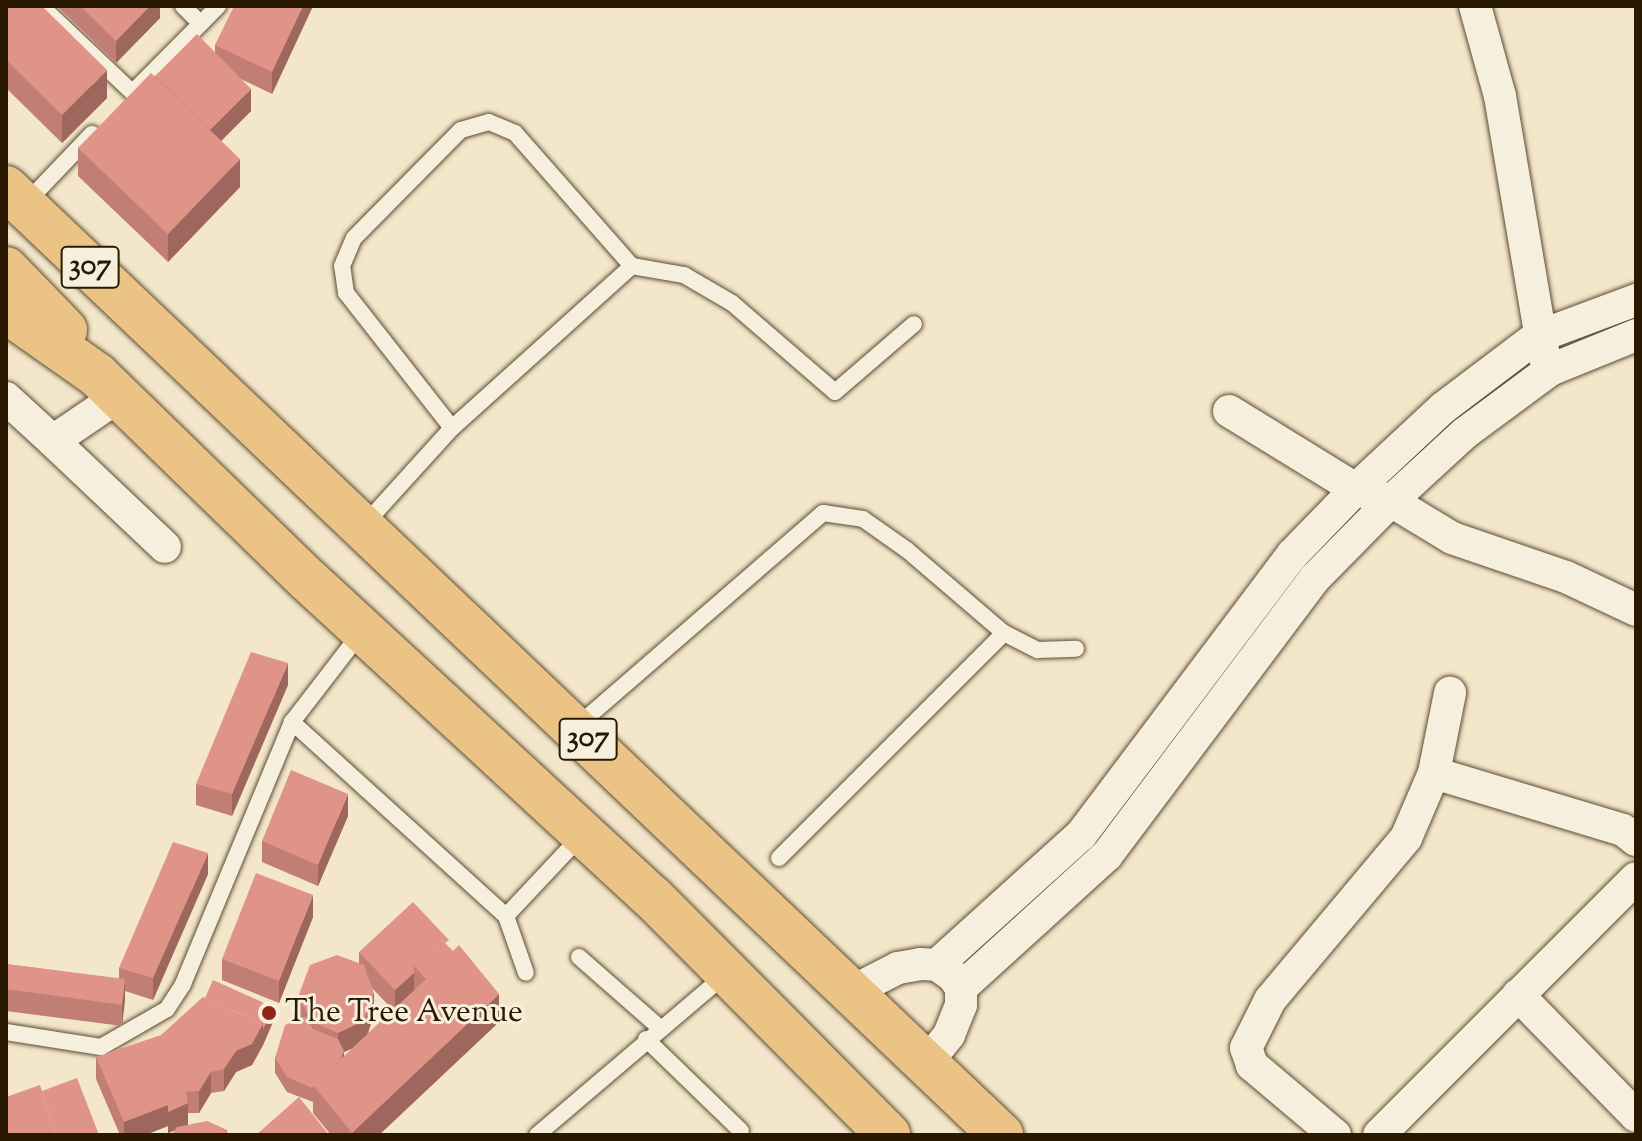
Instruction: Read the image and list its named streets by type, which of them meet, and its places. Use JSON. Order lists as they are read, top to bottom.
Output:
{
  "streets": {
    "main road": ["307"]
  },
  "places": ["The Tree Avenue"]
}
